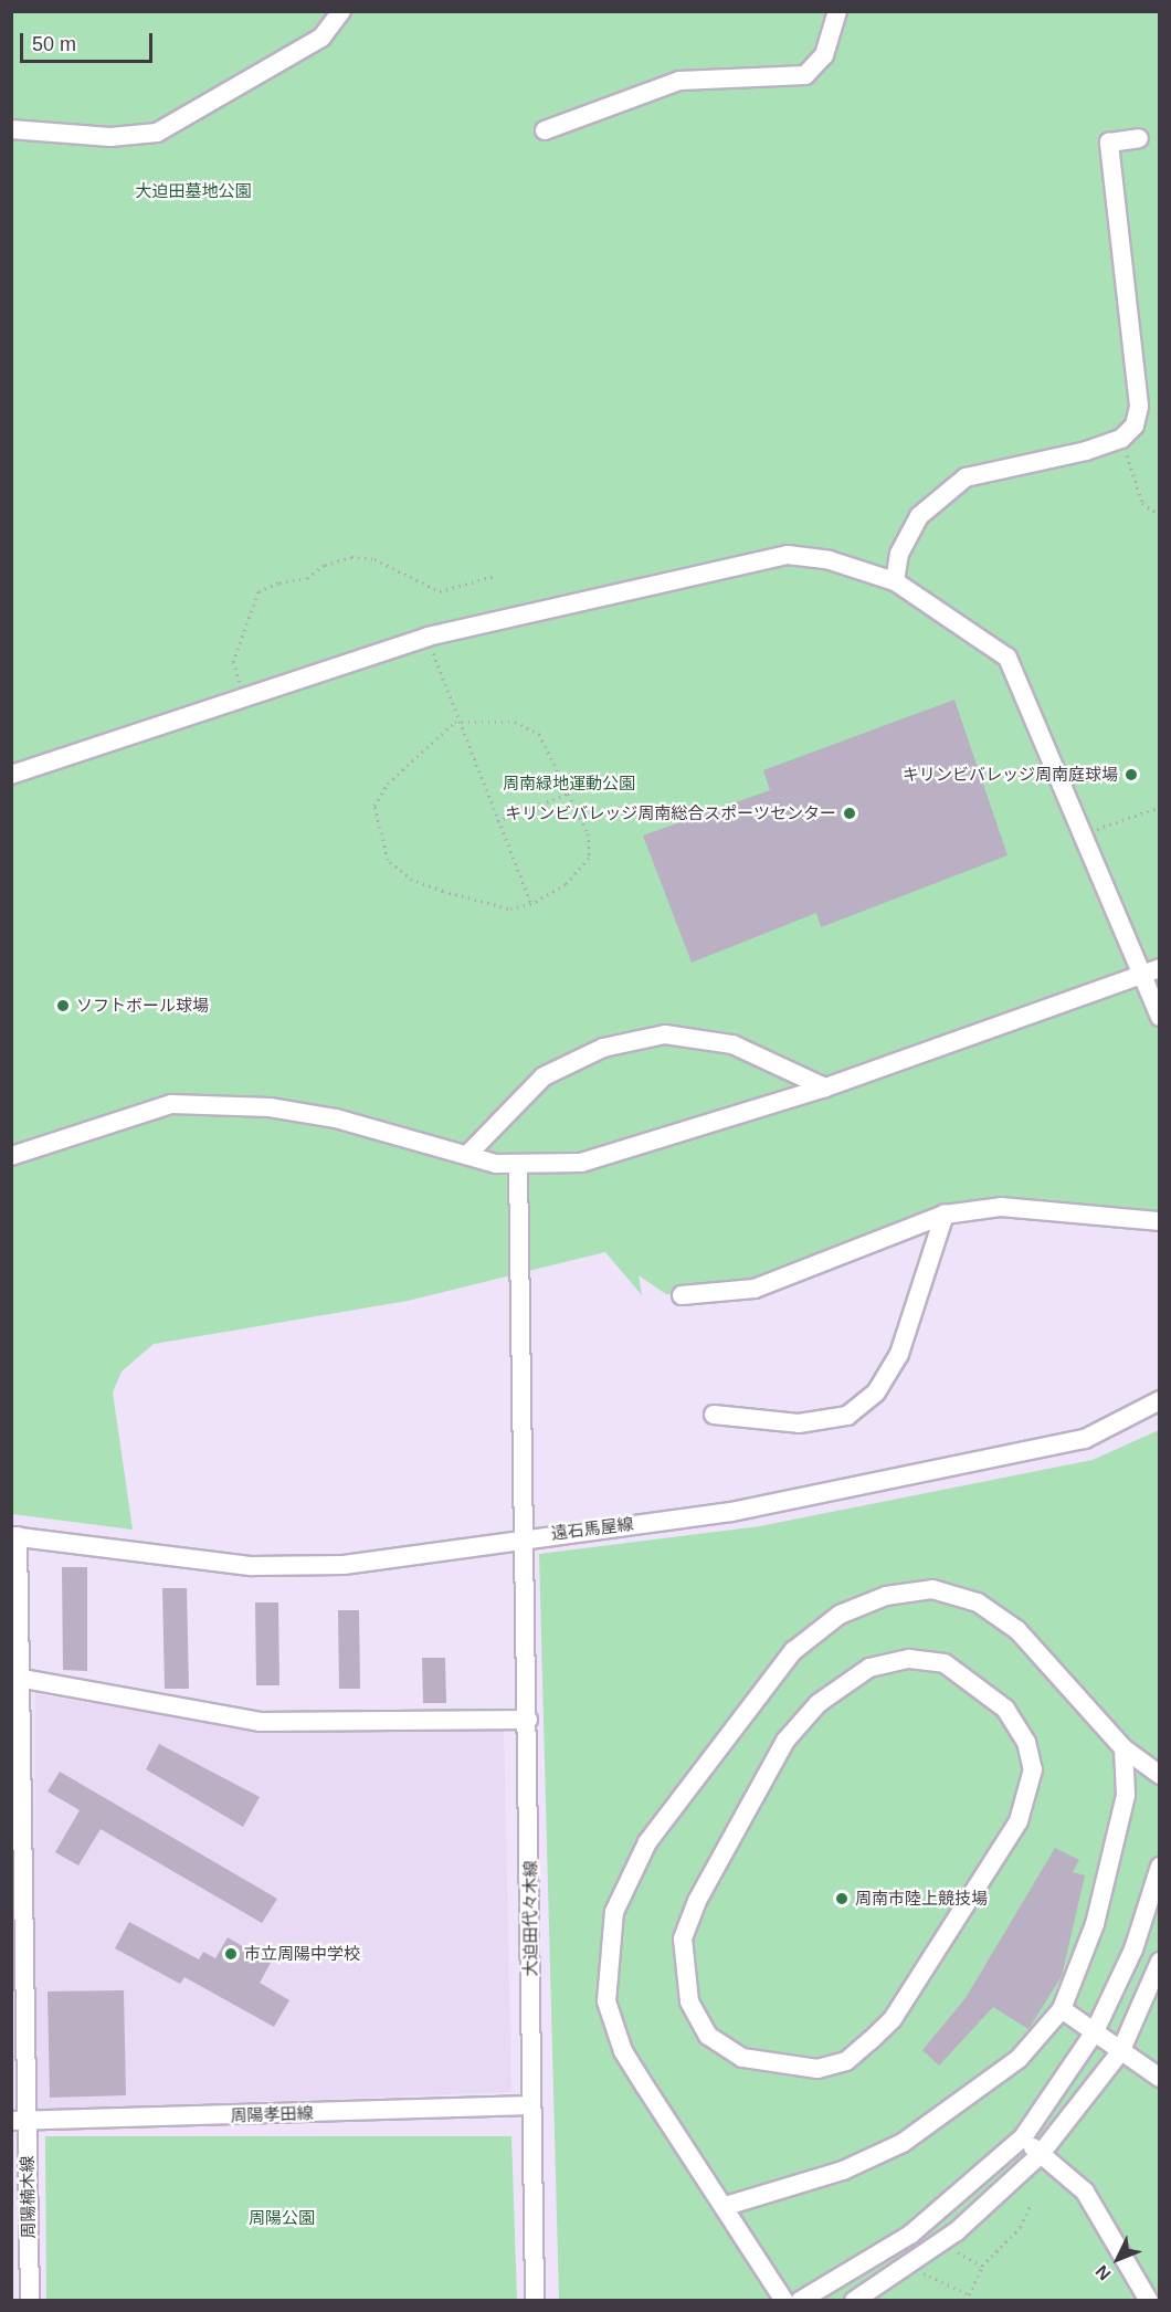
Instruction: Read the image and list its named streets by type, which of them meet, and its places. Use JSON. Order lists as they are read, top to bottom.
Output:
{
  "streets": {
    "street": [
      "遠石馬屋線",
      "大迫田代々木線",
      "周陽孝田線",
      "周陽楠木線"
    ]
  },
  "crossings": [
    ["遠石馬屋線", "大迫田代々木線"],
    ["遠石馬屋線", "周陽楠木線"],
    ["大迫田代々木線", "周陽孝田線"],
    ["周陽孝田線", "周陽楠木線"]
  ],
  "parks": ["大迫田墓地公園", "周南緑地運動公園", "周陽公園"],
  "places": [
    "キリンビバレッジ周南庭球場",
    "キリンビバレッジ周南総合スポーツセンター",
    "ソフトボール球場",
    "周南市陸上競技場",
    "市立周陽中学校"
  ],
  "scale_bar": "50 m",
  "north": "bottom left"
}
